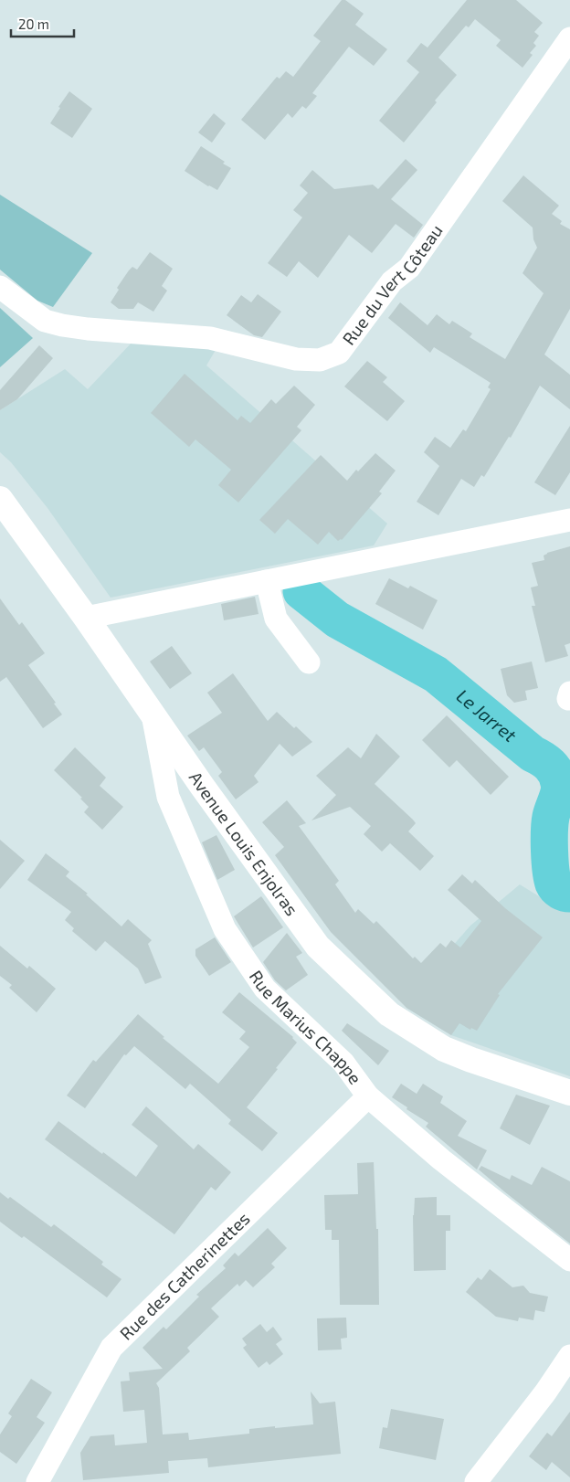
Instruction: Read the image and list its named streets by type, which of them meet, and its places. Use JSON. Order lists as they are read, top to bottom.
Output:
{
  "streets": {
    "main road": ["Avenue Louis Enjolras"],
    "street": ["Rue du Vert Côteau", "Rue Marius Chappe", "Rue des Catherinettes"]
  },
  "crossings": [
    ["Avenue Louis Enjolras", "Rue Marius Chappe"],
    ["Rue Marius Chappe", "Rue des Catherinettes"]
  ],
  "water": ["Le Jarret"],
  "scale_bar": "20 m"
}
